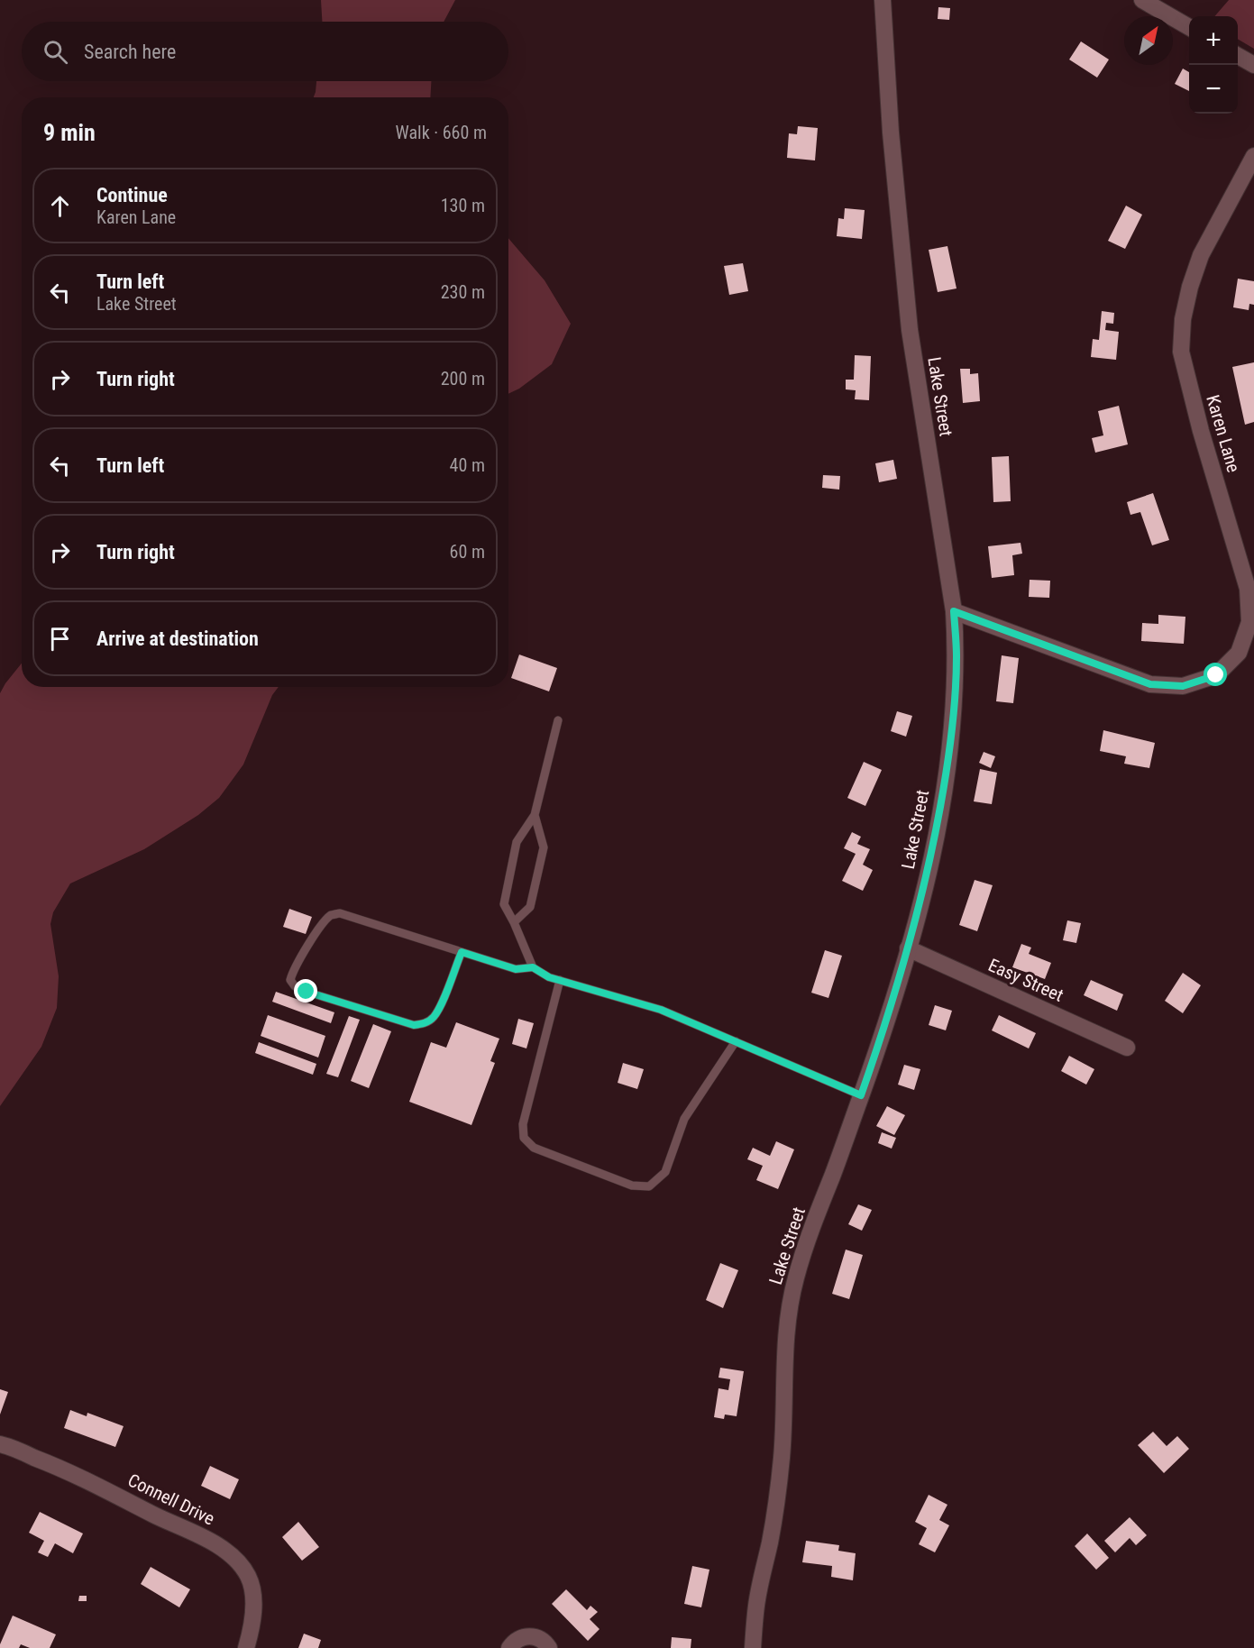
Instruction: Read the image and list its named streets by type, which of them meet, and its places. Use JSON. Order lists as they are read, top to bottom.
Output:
{
  "streets": {
    "street": [
      "Lake Street",
      "Karen Lane",
      "Easy Street",
      "Connell Drive"
    ]
  },
  "crossings": [
    ["Lake Street", "Karen Lane"],
    ["Lake Street", "Easy Street"]
  ],
  "north": "top right",
  "page": {
    "map_buttons": ["+", "−"],
    "search": "Search here",
    "heading": ["9 min", "Walk · 660 m"],
    "list": [
      ["Continue", "Karen Lane", "130 m"],
      ["Turn left", "Lake Street", "230 m"],
      ["Turn right", "200 m"],
      ["Turn left", "40 m"],
      ["Turn right", "60 m"],
      "Arrive at destination"
    ]
  }
}
